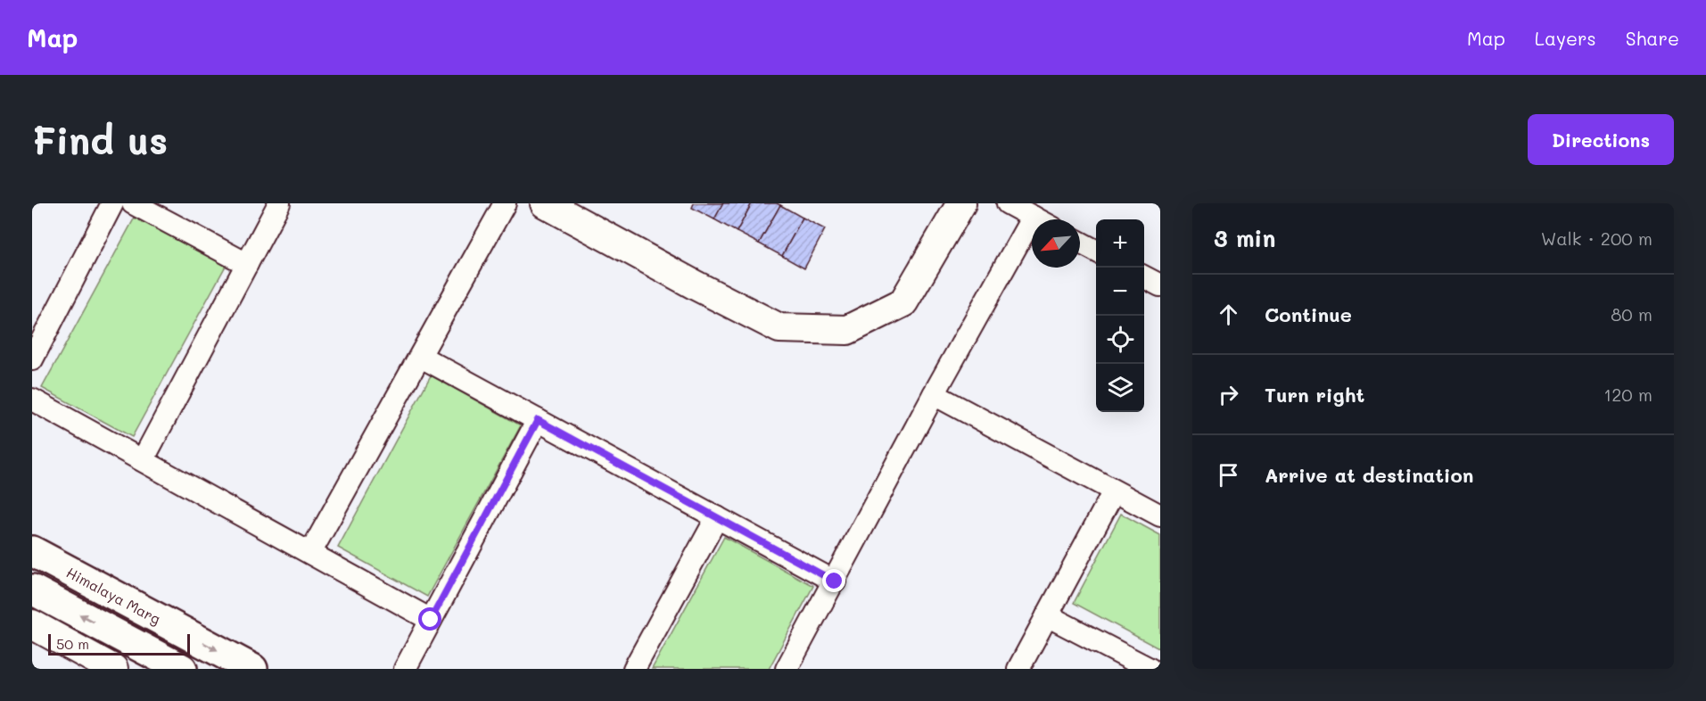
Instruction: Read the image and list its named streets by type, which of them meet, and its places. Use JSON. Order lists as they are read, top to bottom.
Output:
{
  "streets": {
    "main road": ["Himalaya Marg"]
  },
  "scale_bar": "50 m",
  "north": "bottom left",
  "page": {
    "header": "Map",
    "nav": ["Map", "Layers", "Share"],
    "buttons": "Directions",
    "title": "Find us",
    "heading": ["3 min", "Walk · 200 m"],
    "map_buttons": ["+", "−"],
    "list": [
      ["Continue", "80 m"],
      ["Turn right", "120 m"],
      "Arrive at destination"
    ],
    "scale": "50 m"
  }
}
